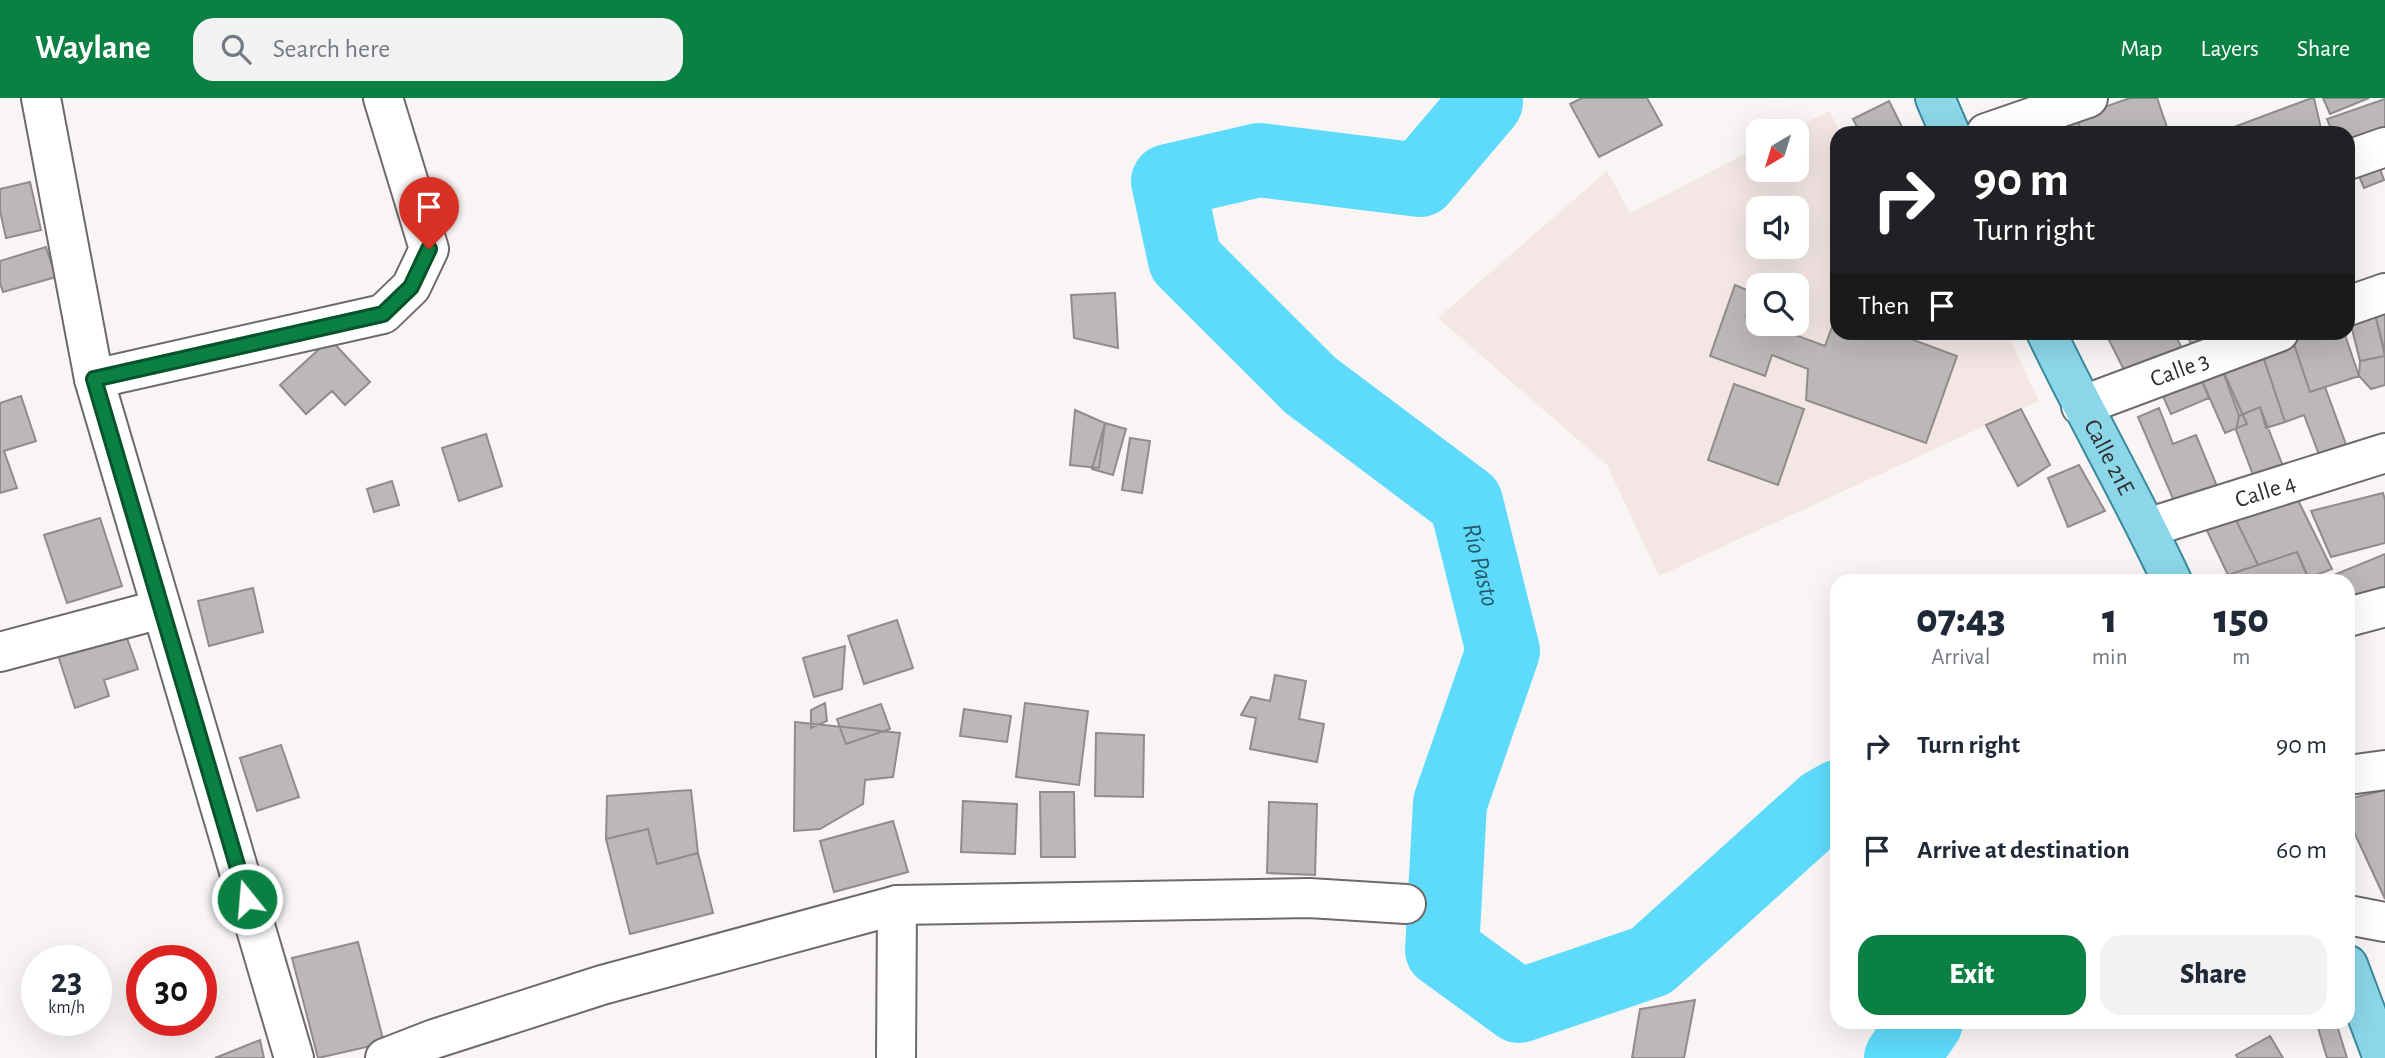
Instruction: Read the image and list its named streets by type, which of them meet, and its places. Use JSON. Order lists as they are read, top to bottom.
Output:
{
  "streets": {
    "main road": ["Calle 21E"],
    "street": ["Calle 3", "Calle 4"]
  },
  "crossings": [
    ["Calle 3", "Calle 21E"],
    ["Calle 21E", "Calle 4"]
  ],
  "water": ["Río Pasto"],
  "north": "bottom left",
  "page": {
    "header": "Waylane",
    "search": "Search here",
    "nav": ["Map", "Layers", "Share"],
    "turn": ["90 m", "Turn right"],
    "then": "Then",
    "eta": [
      "07:43",
      "Arrival",
      "1",
      "min",
      "150",
      "m"
    ],
    "list": [
      {
        "name": "Turn right",
        "value": "90 m"
      },
      {
        "name": "Arrive at destination",
        "value": "60 m"
      }
    ],
    "buttons": ["Exit", "Share"],
    "speed": "23 km/h",
    "limit": "30"
  }
}
